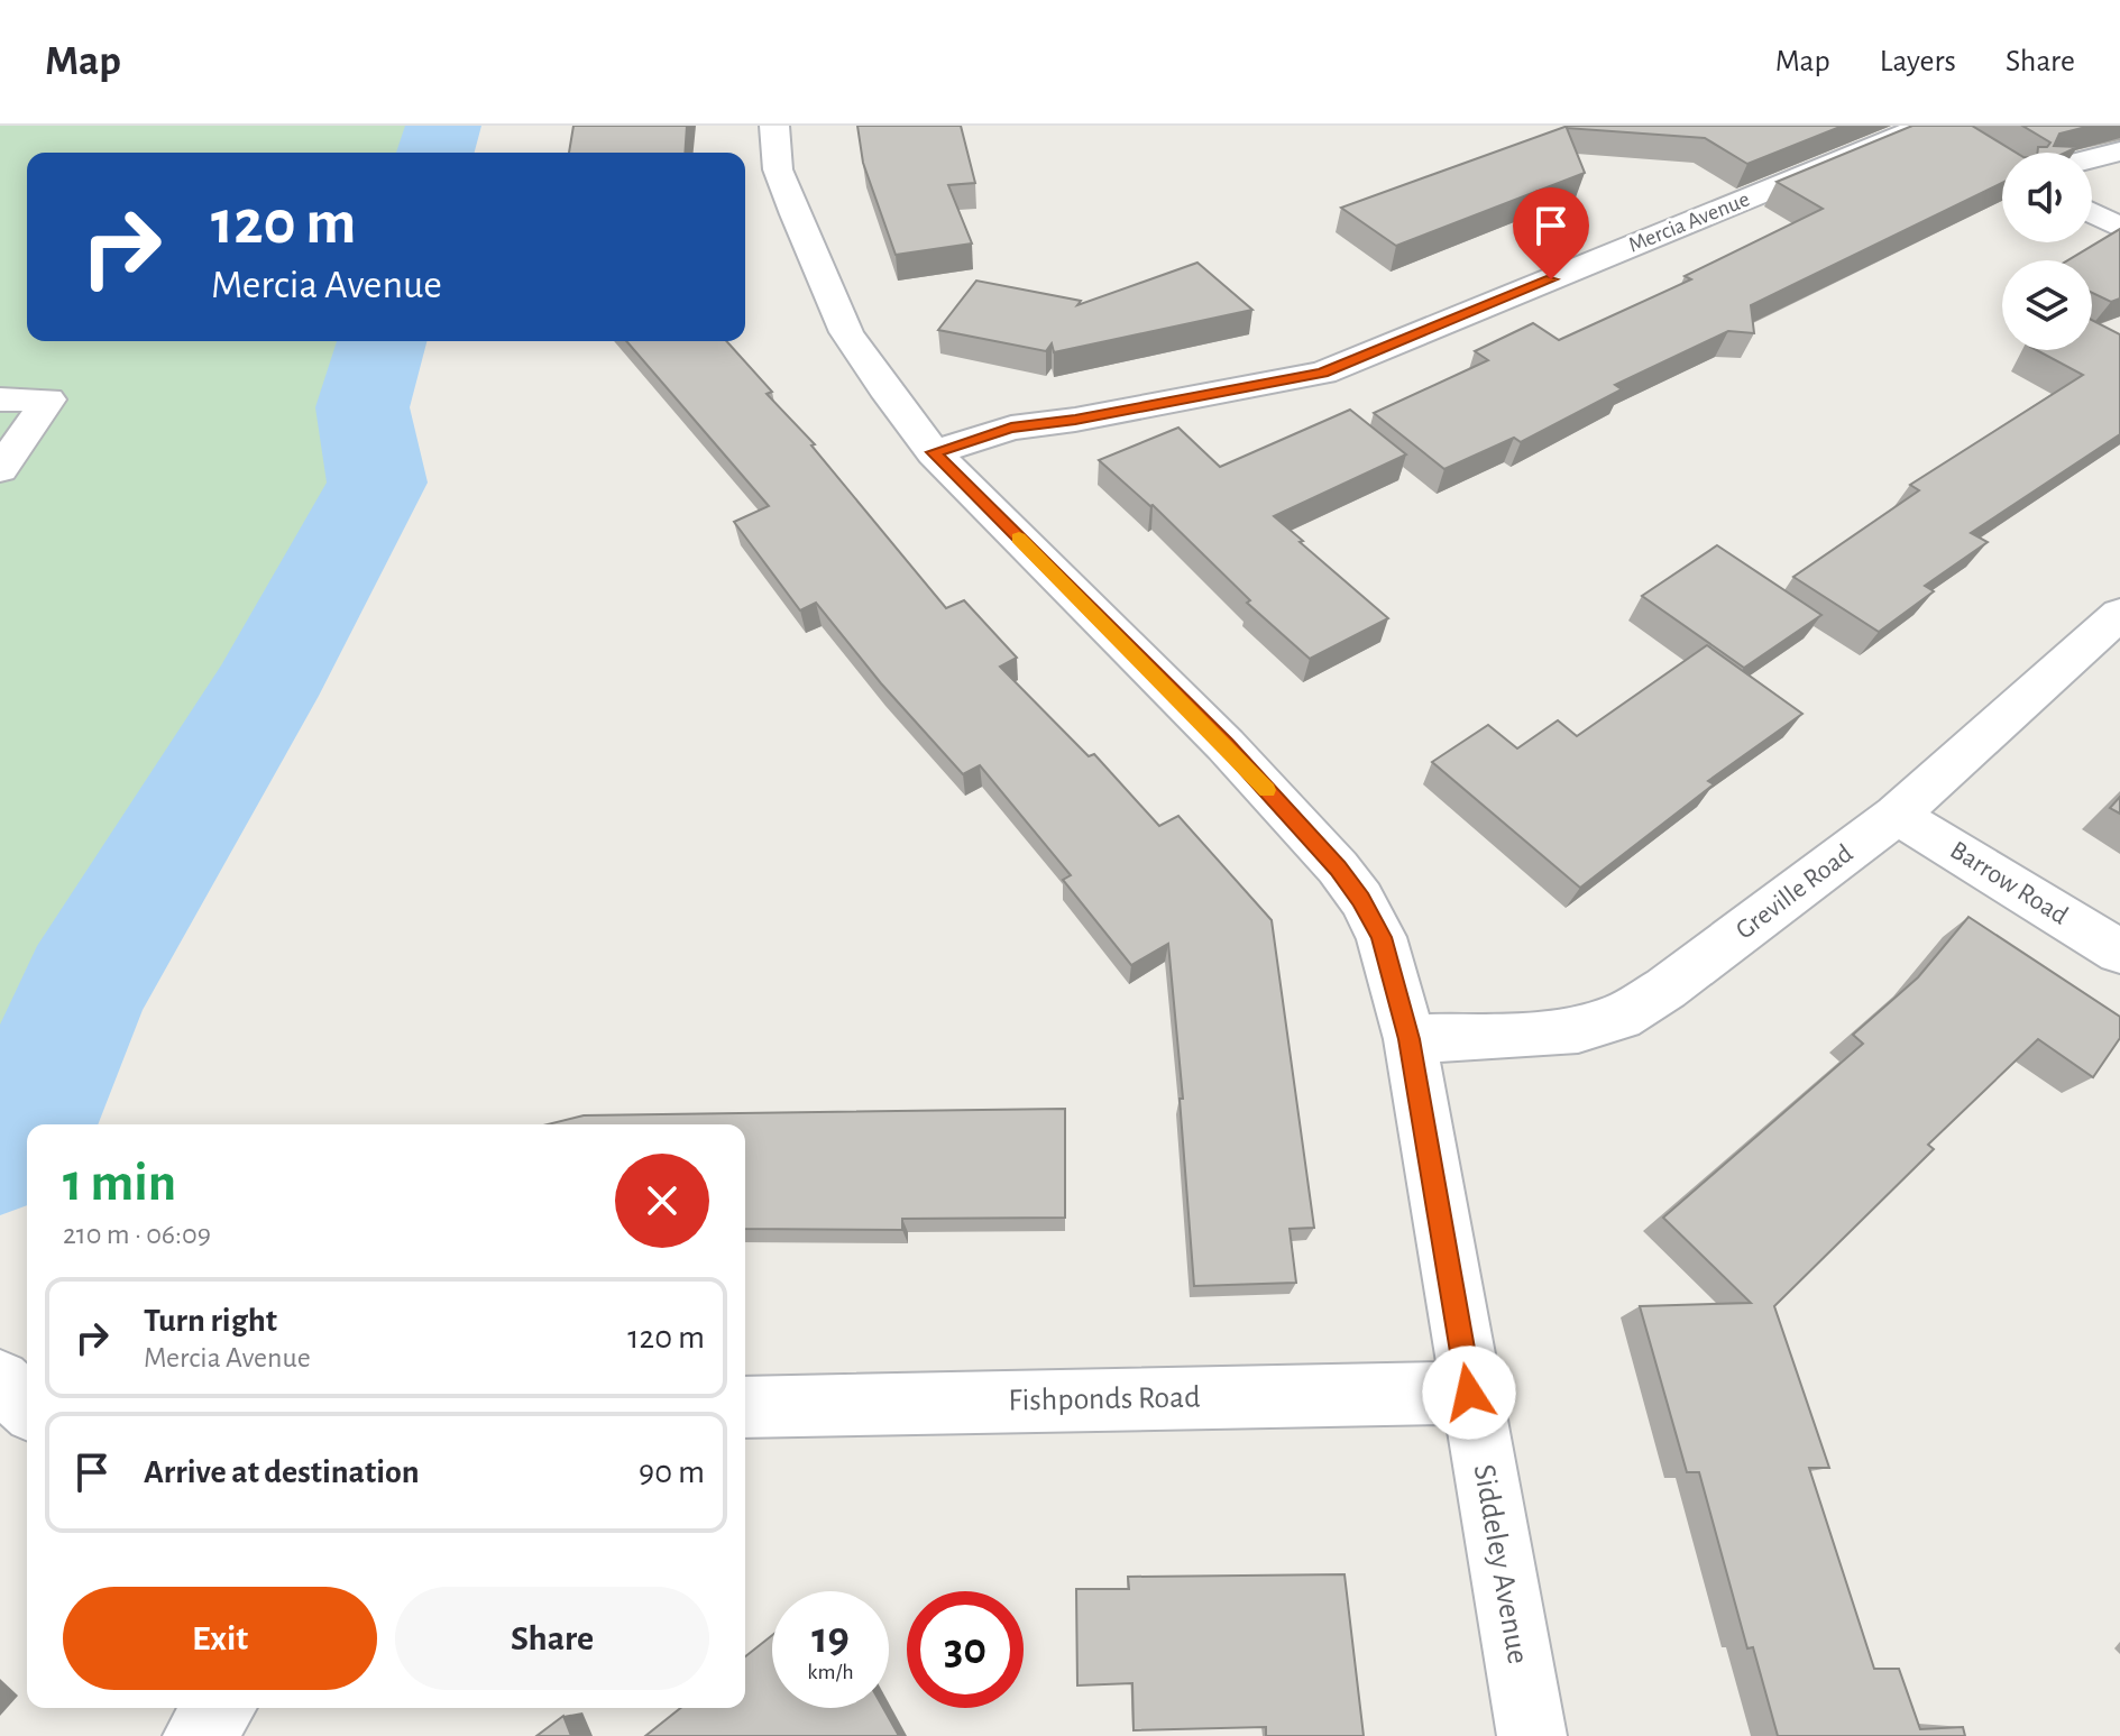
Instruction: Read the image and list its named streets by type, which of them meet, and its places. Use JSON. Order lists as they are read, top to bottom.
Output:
{
  "streets": {
    "street": [
      "Mercia Avenue",
      "Barrow Road",
      "Greville Road",
      "Fishponds Road",
      "Siddeley Avenue"
    ]
  },
  "crossings": [
    ["Mercia Avenue", "Siddeley Avenue"],
    ["Barrow Road", "Greville Road"],
    ["Greville Road", "Siddeley Avenue"],
    ["Fishponds Road", "Siddeley Avenue"]
  ],
  "page": {
    "header": "Map",
    "nav": ["Map", "Layers", "Share"],
    "turn": ["120 m", "Mercia Avenue"],
    "heading": ["1 min", "210 m · 06:09"],
    "list": [
      {
        "name": "Turn right",
        "note": "Mercia Avenue",
        "value": "120 m"
      },
      {
        "name": "Arrive at destination",
        "value": "90 m"
      }
    ],
    "buttons": ["Exit", "Share"],
    "speed": "19 km/h",
    "limit": "30"
  }
}
